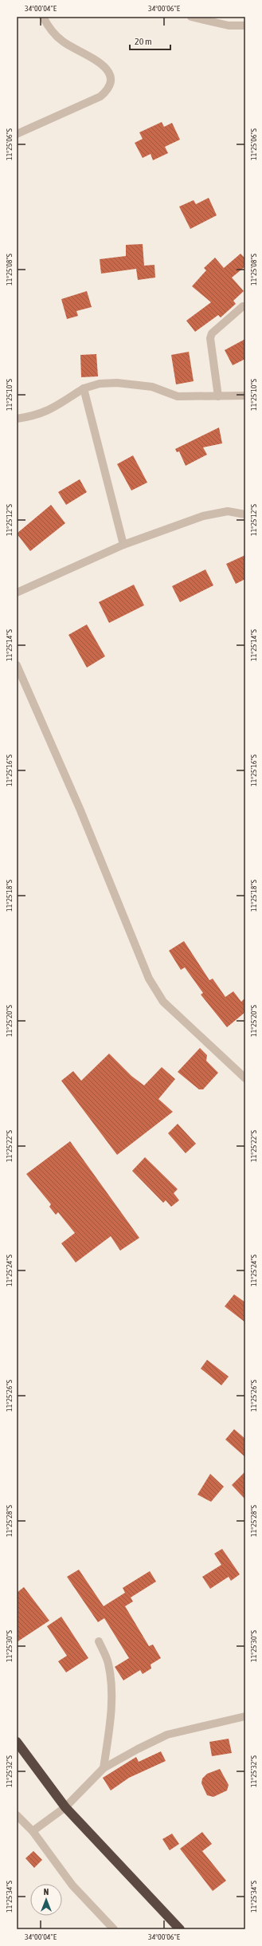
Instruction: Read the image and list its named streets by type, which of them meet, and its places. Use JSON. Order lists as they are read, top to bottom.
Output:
{
  "scale_bar": "20 m",
  "north": "top",
  "coordinates": [
    "34°00'04\"E",
    "34°00'06\"E",
    "11°25'06\"S",
    "11°25'08\"S",
    "11°25'10\"S",
    "11°25'12\"S",
    "11°25'14\"S",
    "11°25'16\"S",
    "11°25'18\"S",
    "11°25'20\"S",
    "11°25'22\"S",
    "11°25'24\"S",
    "11°25'26\"S",
    "11°25'28\"S",
    "11°25'30\"S",
    "11°25'32\"S",
    "11°25'34\"S"
  ]
}
